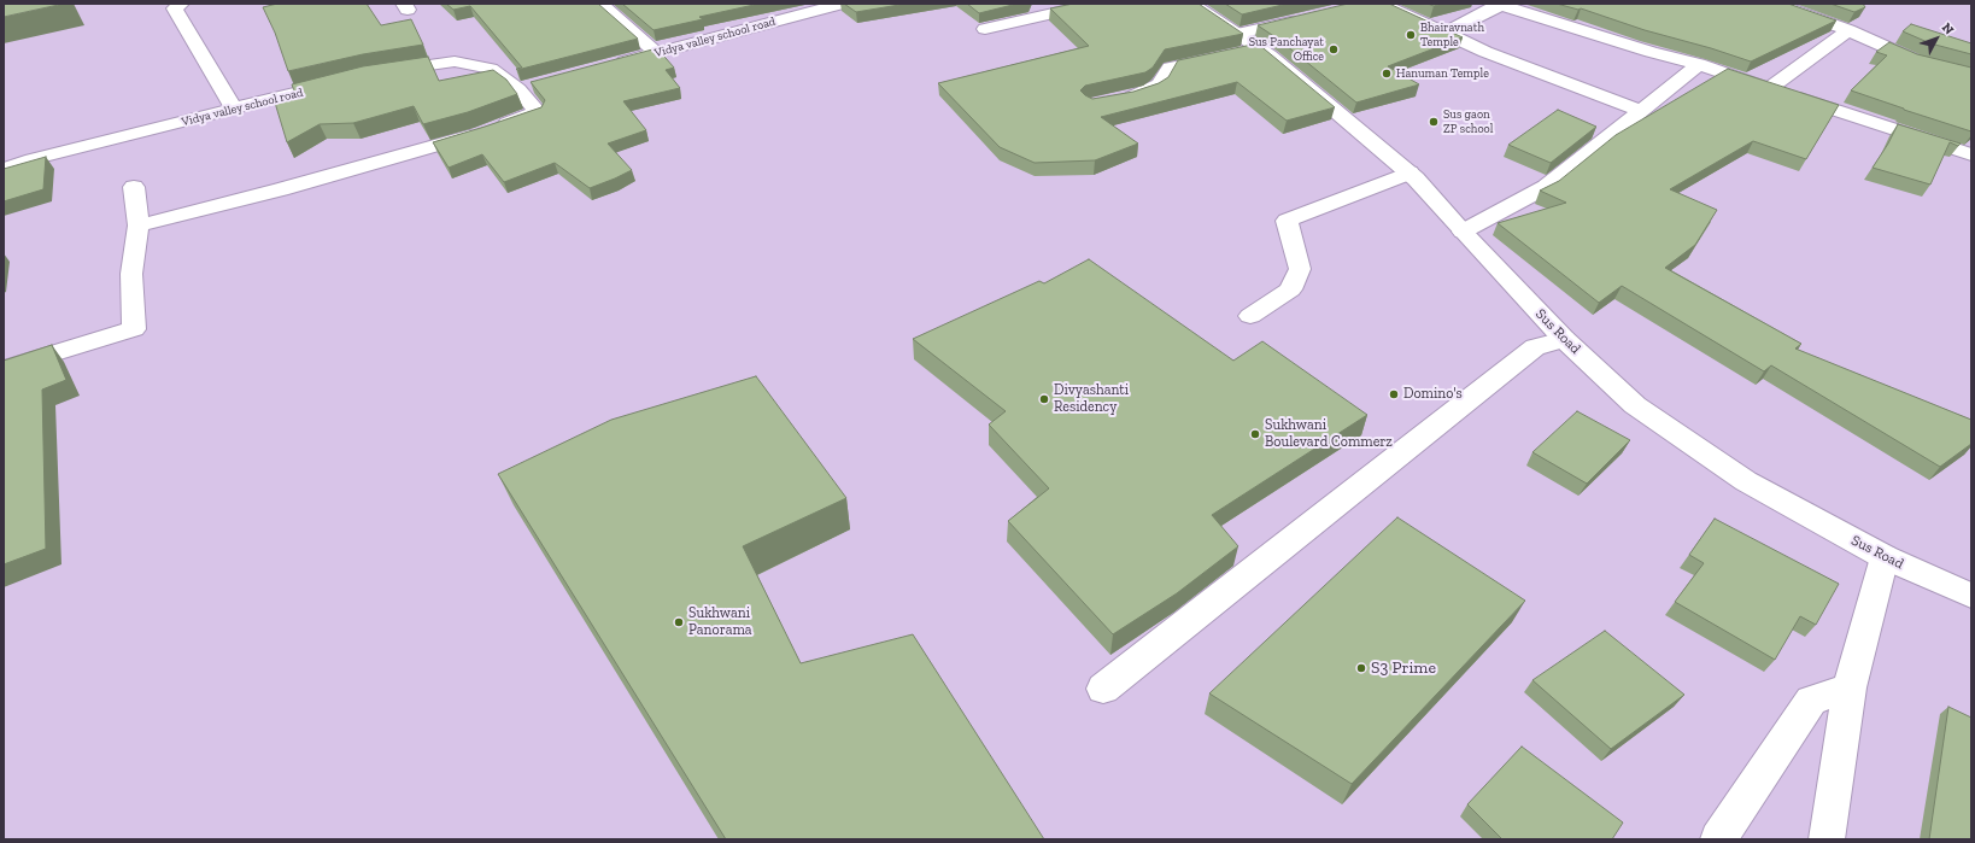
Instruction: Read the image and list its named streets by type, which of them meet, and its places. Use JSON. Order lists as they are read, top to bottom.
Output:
{
  "streets": {
    "street": ["Vidya valley school road", "Sus Road"]
  },
  "places": [
    "Bhairavnath Temple",
    "Sus Panchayat Office",
    "Hanuman Temple",
    "Sus gaon ZP school",
    "Domino's",
    "Divyashanti Residency",
    "Sukhwani Boulevard Commerz",
    "Sukhwani Panorama",
    "S3 Prime"
  ],
  "north": "top right"
}
